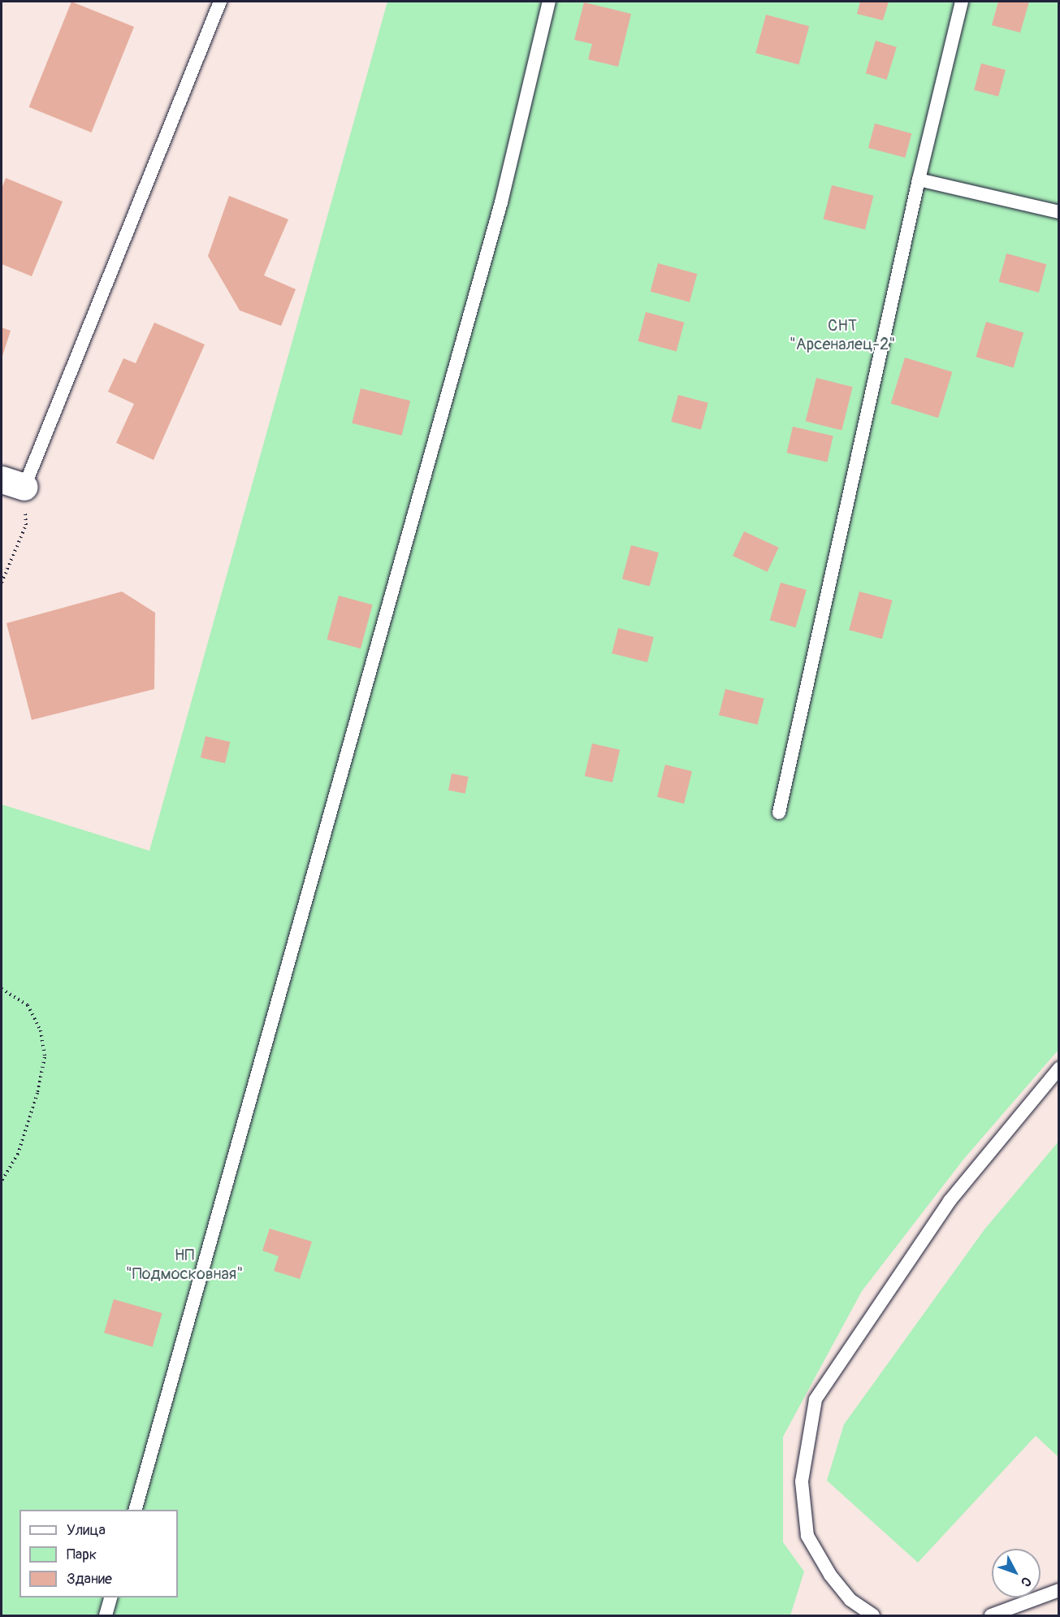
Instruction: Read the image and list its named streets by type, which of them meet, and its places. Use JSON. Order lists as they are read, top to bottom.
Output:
{
  "parks": ["СНТ \"Арсеналец-2\"", "НП \"Подмосковная\""],
  "legend": ["Улица", "Парк", "Здание"],
  "north": "bottom right"
}
